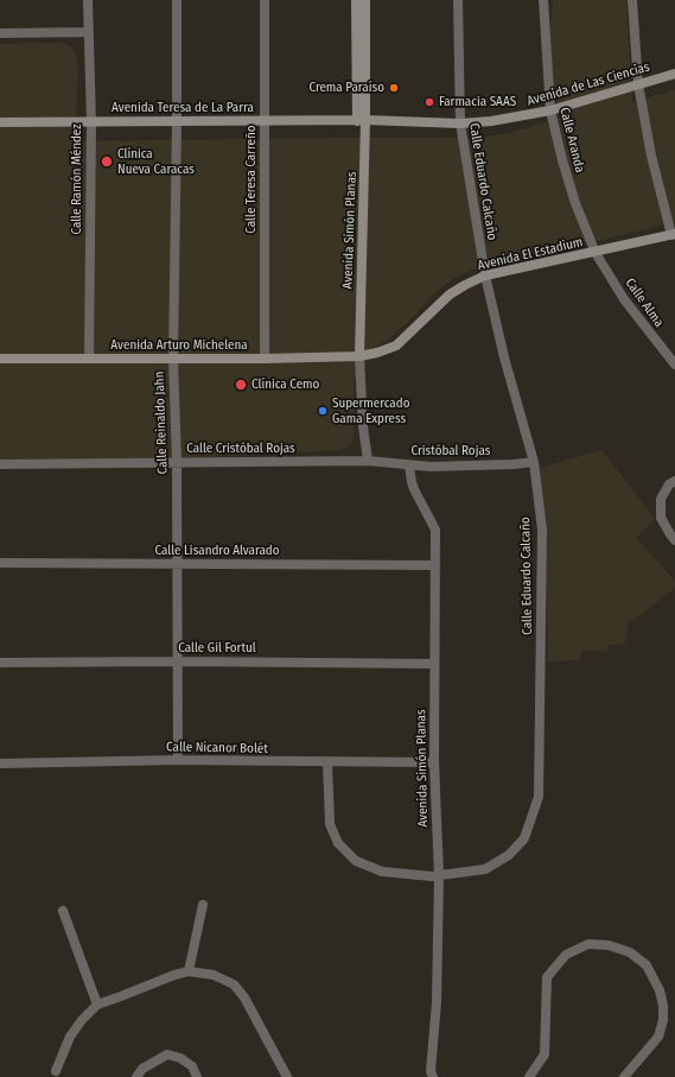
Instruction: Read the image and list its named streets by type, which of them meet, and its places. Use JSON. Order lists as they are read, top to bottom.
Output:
{
  "streets": {
    "street": [
      "Avenida de Las Ciencias",
      "Avenida Teresa de La Parra",
      "Calle Aranda",
      "Calle Ramón Méndez",
      "Calle Teresa Carreño",
      "Calle Eduardo Calcaño",
      "Avenida Simón Planas",
      "Avenida El Estadium",
      "Calle Alma",
      "Avenida Arturo Michelena",
      "Calle Reinaldo Jahn",
      "Calle Cristóbal Rojas",
      "Cristóbal Rojas",
      "Calle Lisandro Alvarado",
      "Calle Gil Fortul",
      "Calle Nicanor Bolét"
    ]
  },
  "crossings": [
    ["Avenida de Las Ciencias", "Avenida Teresa de La Parra"],
    ["Avenida de Las Ciencias", "Calle Aranda"],
    ["Avenida de Las Ciencias", "Calle Eduardo Calcaño"],
    ["Avenida de Las Ciencias", "Avenida Simón Planas"],
    ["Avenida Teresa de La Parra", "Calle Ramón Méndez"],
    ["Avenida Teresa de La Parra", "Calle Teresa Carreño"],
    ["Avenida Teresa de La Parra", "Avenida Simón Planas"],
    ["Avenida Teresa de La Parra", "Calle Reinaldo Jahn"],
    ["Calle Aranda", "Avenida El Estadium"],
    ["Calle Aranda", "Calle Alma"],
    ["Calle Ramón Méndez", "Avenida Arturo Michelena"],
    ["Calle Teresa Carreño", "Avenida Arturo Michelena"],
    ["Calle Eduardo Calcaño", "Avenida Simón Planas"],
    ["Calle Eduardo Calcaño", "Avenida El Estadium"],
    ["Calle Eduardo Calcaño", "Cristóbal Rojas"],
    ["Calle Eduardo Calcaño", "Calle Nicanor Bolét"],
    ["Avenida Simón Planas", "Avenida El Estadium"],
    ["Avenida Simón Planas", "Avenida Arturo Michelena"],
    ["Avenida Simón Planas", "Calle Cristóbal Rojas"],
    ["Avenida Simón Planas", "Cristóbal Rojas"],
    ["Avenida Simón Planas", "Calle Lisandro Alvarado"],
    ["Avenida Simón Planas", "Calle Gil Fortul"],
    ["Avenida Simón Planas", "Calle Nicanor Bolét"],
    ["Avenida El Estadium", "Calle Alma"],
    ["Avenida El Estadium", "Avenida Arturo Michelena"],
    ["Avenida Arturo Michelena", "Calle Reinaldo Jahn"],
    ["Calle Reinaldo Jahn", "Calle Cristóbal Rojas"],
    ["Calle Reinaldo Jahn", "Calle Lisandro Alvarado"],
    ["Calle Reinaldo Jahn", "Calle Gil Fortul"],
    ["Calle Reinaldo Jahn", "Calle Nicanor Bolét"],
    ["Calle Cristóbal Rojas", "Cristóbal Rojas"]
  ],
  "places": [
    "Crema Paraíso",
    "Farmacia SAAS",
    "Clínica Nueva Caracas",
    "Clínica Cemo",
    "Supermercado Gama Express"
  ]
}
